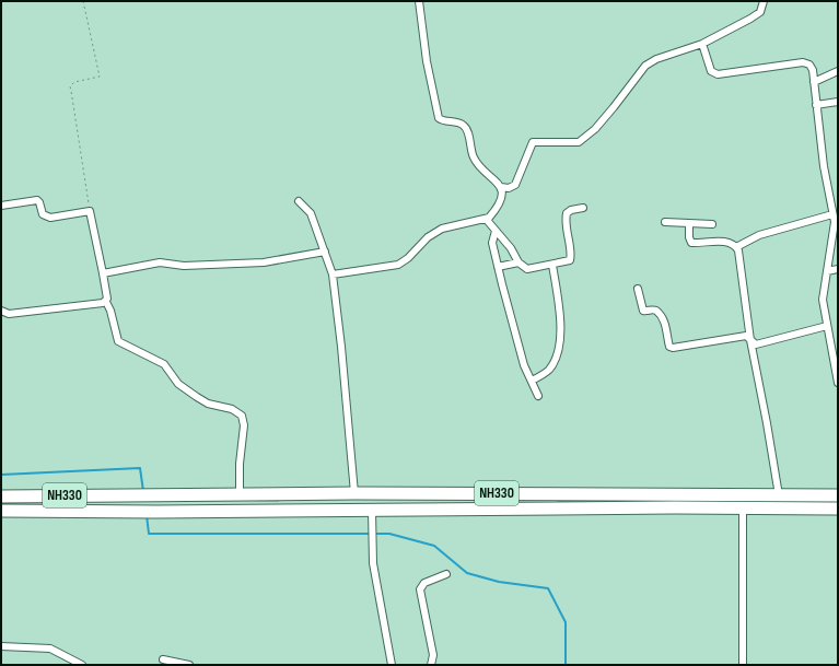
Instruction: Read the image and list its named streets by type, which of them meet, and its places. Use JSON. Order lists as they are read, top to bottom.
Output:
{
  "streets": {
    "highway": ["NH330"]
  }
}
